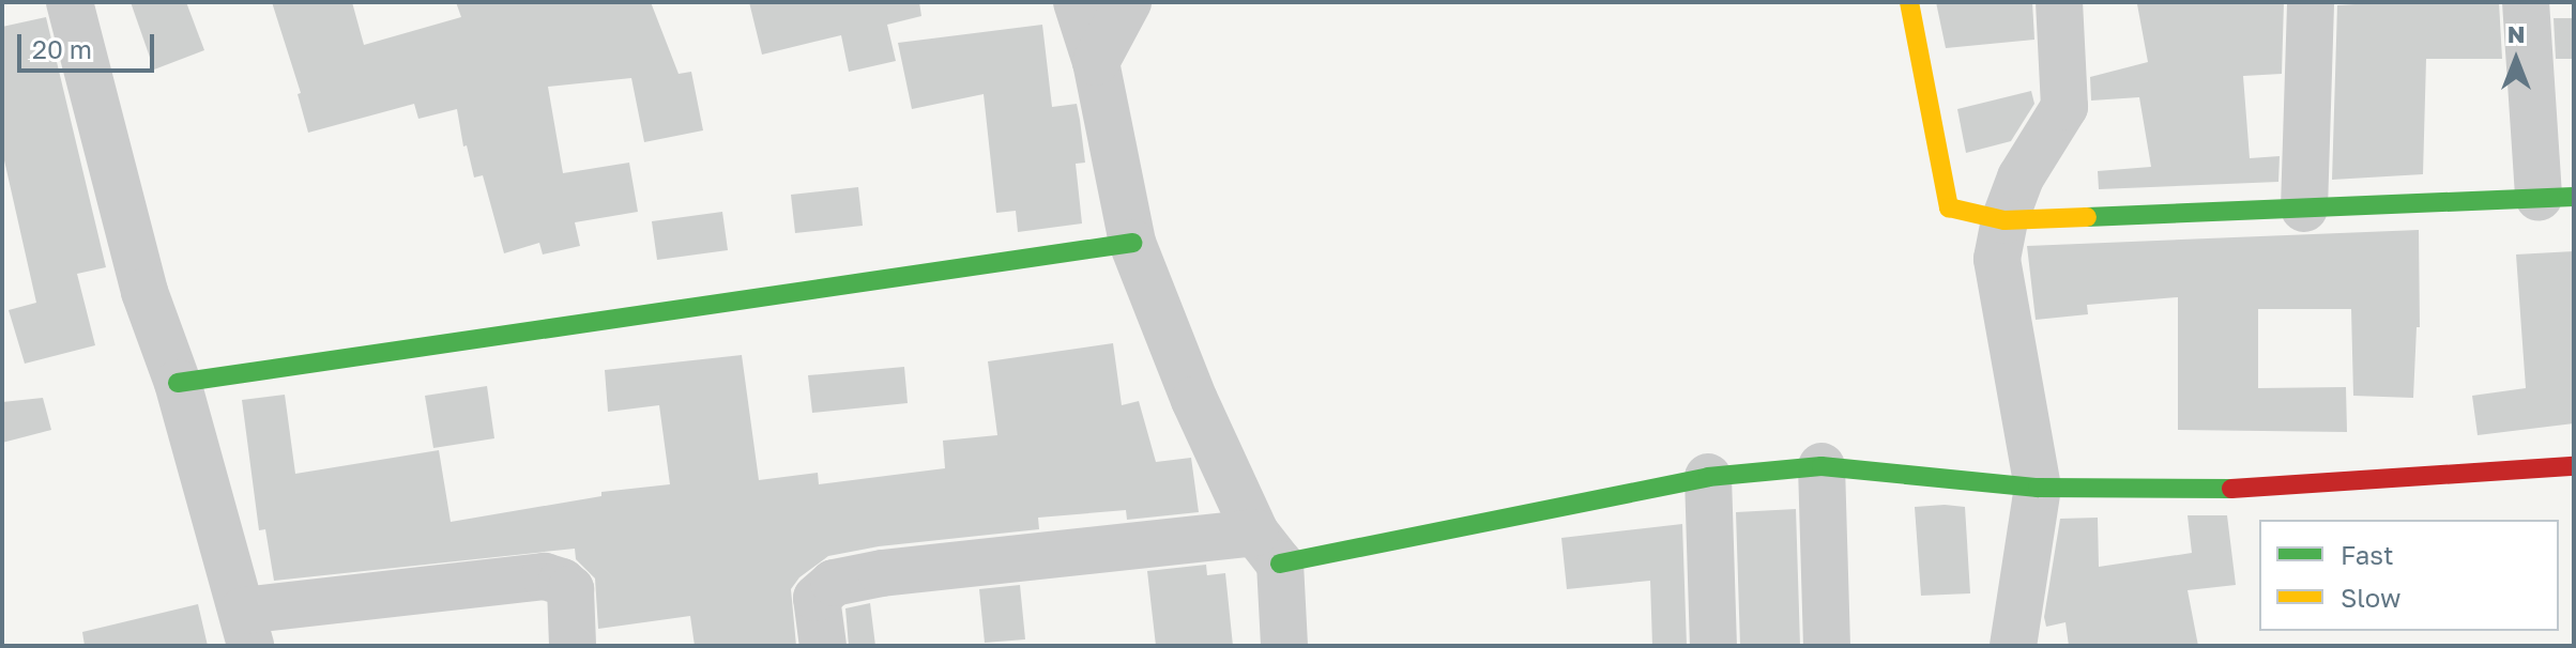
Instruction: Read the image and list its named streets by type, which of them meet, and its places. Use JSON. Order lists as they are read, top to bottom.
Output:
{
  "legend": ["Fast", "Slow"],
  "scale_bar": "20 m",
  "north": "top"
}
